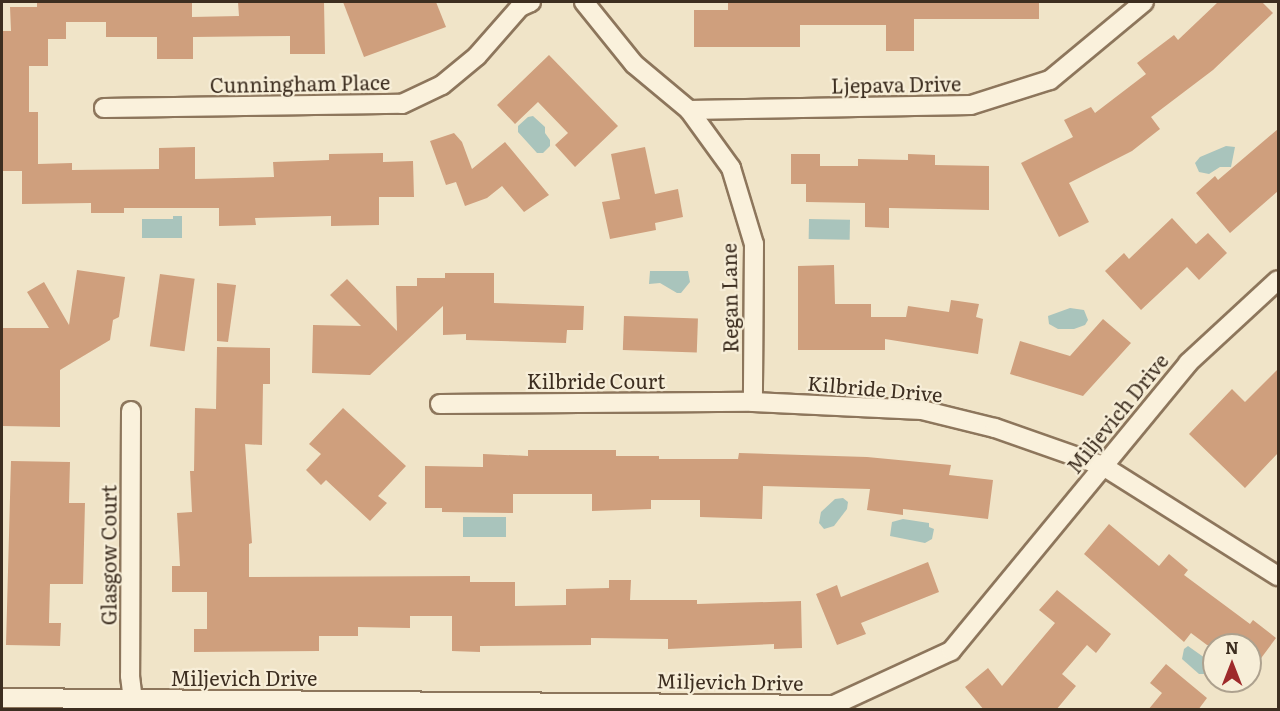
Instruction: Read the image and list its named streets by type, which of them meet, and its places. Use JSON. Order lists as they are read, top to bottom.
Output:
{
  "streets": {
    "street": [
      "Cunningham Place",
      "Ljepava Drive",
      "Regan Lane",
      "Kilbride Court",
      "Kilbride Drive",
      "Miljevich Drive",
      "Glasgow Court"
    ]
  },
  "crossings": [
    ["Ljepava Drive", "Regan Lane"],
    ["Regan Lane", "Kilbride Court"],
    ["Regan Lane", "Kilbride Drive"],
    ["Kilbride Court", "Kilbride Drive"],
    ["Kilbride Drive", "Miljevich Drive"],
    ["Miljevich Drive", "Glasgow Court"]
  ],
  "north": "top"
}
